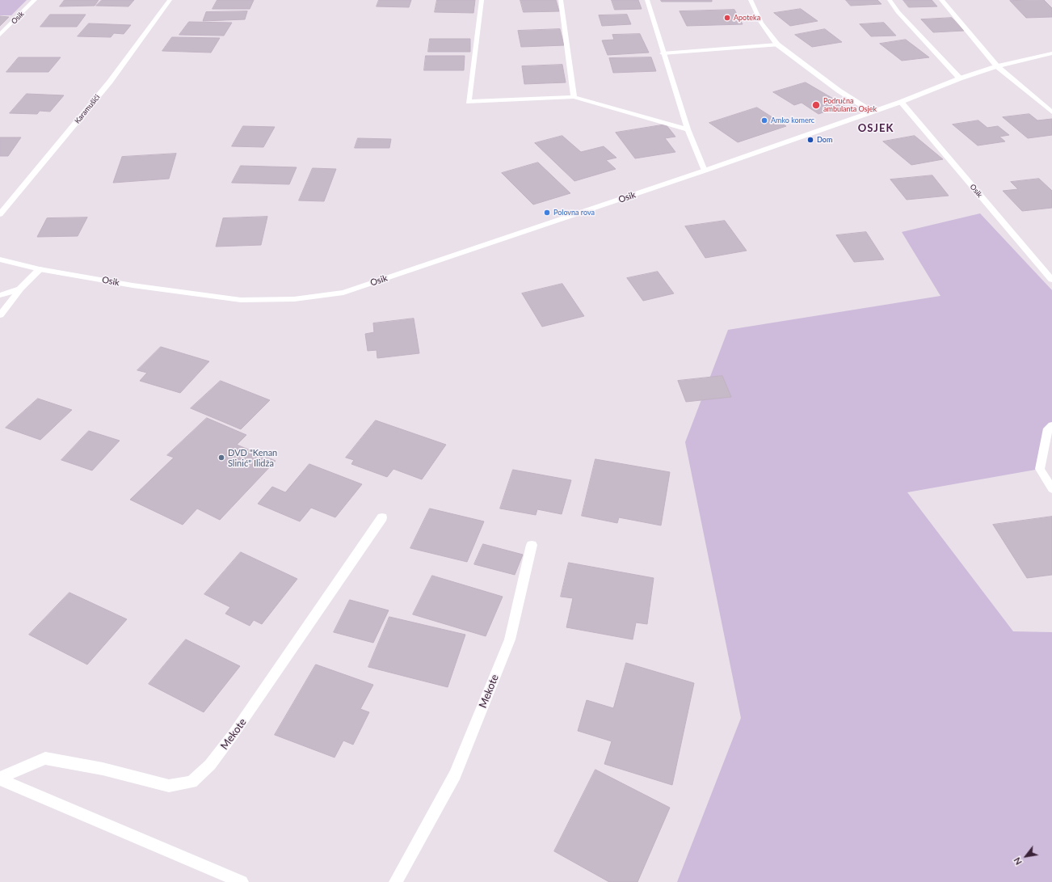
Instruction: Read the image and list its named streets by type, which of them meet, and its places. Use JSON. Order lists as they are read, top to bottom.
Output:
{
  "streets": {
    "street": ["Osik", "Karamušići", "Mekote"]
  },
  "districts": ["OSJEK"],
  "places": [
    "Apoteka",
    "Područna ambulanta Osjek",
    "Amko komerc",
    "Dom",
    "Polovna rova",
    "DVD \"Kenan Slinić\" Ilidža"
  ],
  "north": "bottom left"
}
